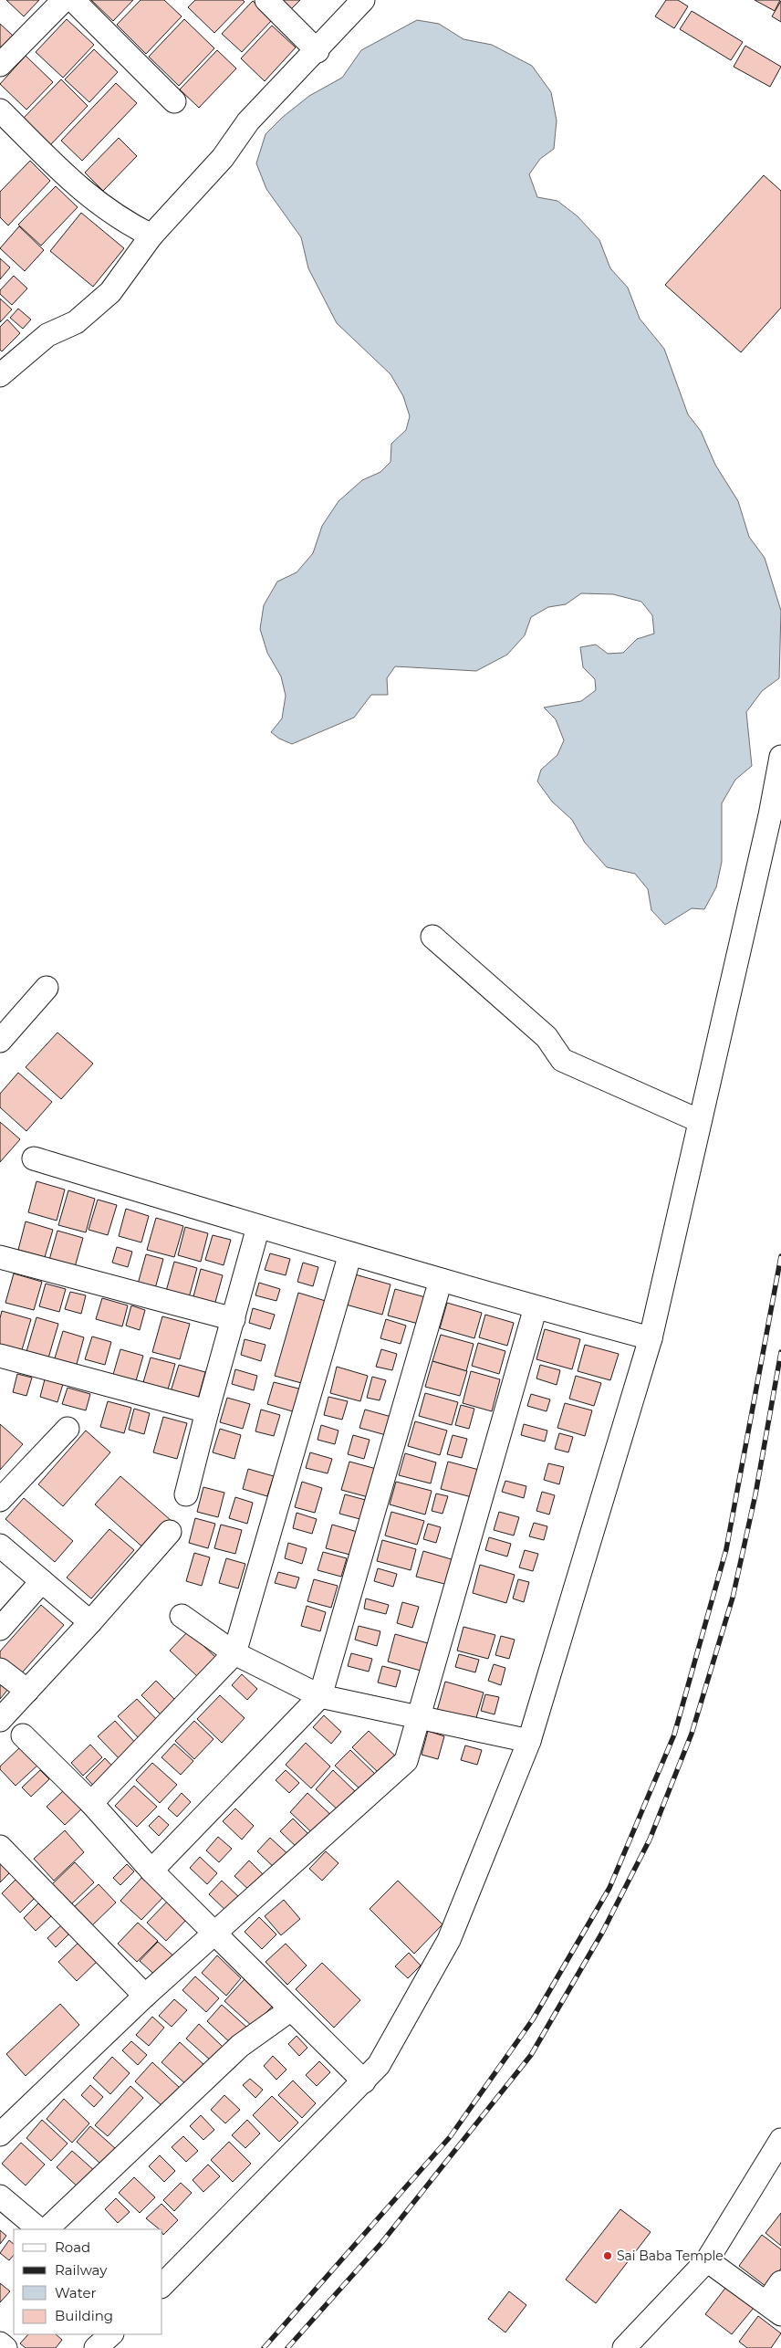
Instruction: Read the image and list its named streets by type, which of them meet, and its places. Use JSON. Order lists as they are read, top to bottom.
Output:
{
  "places": ["Sai Baba Temple"],
  "legend": [
    "Road",
    "Railway",
    "Water",
    "Building"
  ]
}
